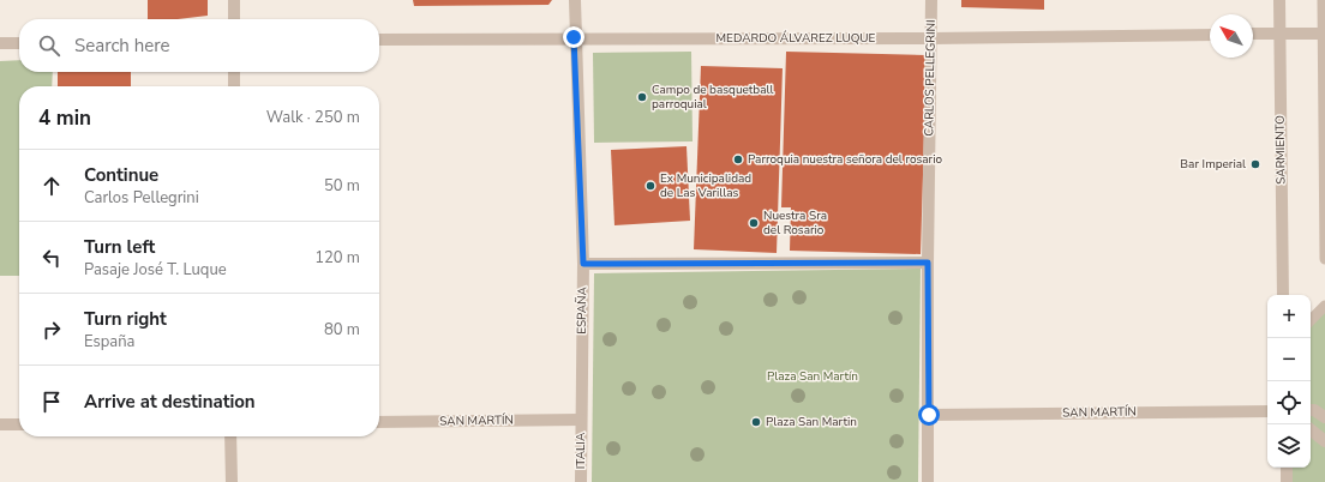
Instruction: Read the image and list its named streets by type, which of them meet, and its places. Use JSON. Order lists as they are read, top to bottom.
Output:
{
  "streets": {
    "street": [
      "MEDARDO ÁLVAREZ LUQUE",
      "CARLOS PELLEGRINI",
      "SARMIENTO",
      "ESPAÑA",
      "SAN MARTÍN",
      "ITALIA"
    ]
  },
  "crossings": [
    ["MEDARDO ÁLVAREZ LUQUE", "CARLOS PELLEGRINI"],
    ["MEDARDO ÁLVAREZ LUQUE", "ESPAÑA"],
    ["CARLOS PELLEGRINI", "SAN MARTÍN"],
    ["ESPAÑA", "SAN MARTÍN"],
    ["ESPAÑA", "ITALIA"],
    ["SAN MARTÍN", "ITALIA"]
  ],
  "parks": ["Plaza San Martín"],
  "places": [
    "Campo de basquetball parroquial",
    "Parroquia nuestra señora del rosario",
    "Bar Imperial",
    "Ex Municipalidad de Las Varillas",
    "Nuestra Sra del Rosario",
    "Plaza San Martin"
  ],
  "north": "top left",
  "page": {
    "search": "Search here",
    "heading": ["4 min", "Walk · 250 m"],
    "list": [
      ["Continue", "Carlos Pellegrini", "50 m"],
      ["Turn left", "Pasaje José T. Luque", "120 m"],
      ["Turn right", "España", "80 m"],
      "Arrive at destination"
    ],
    "map_buttons": ["+", "−"]
  }
}
